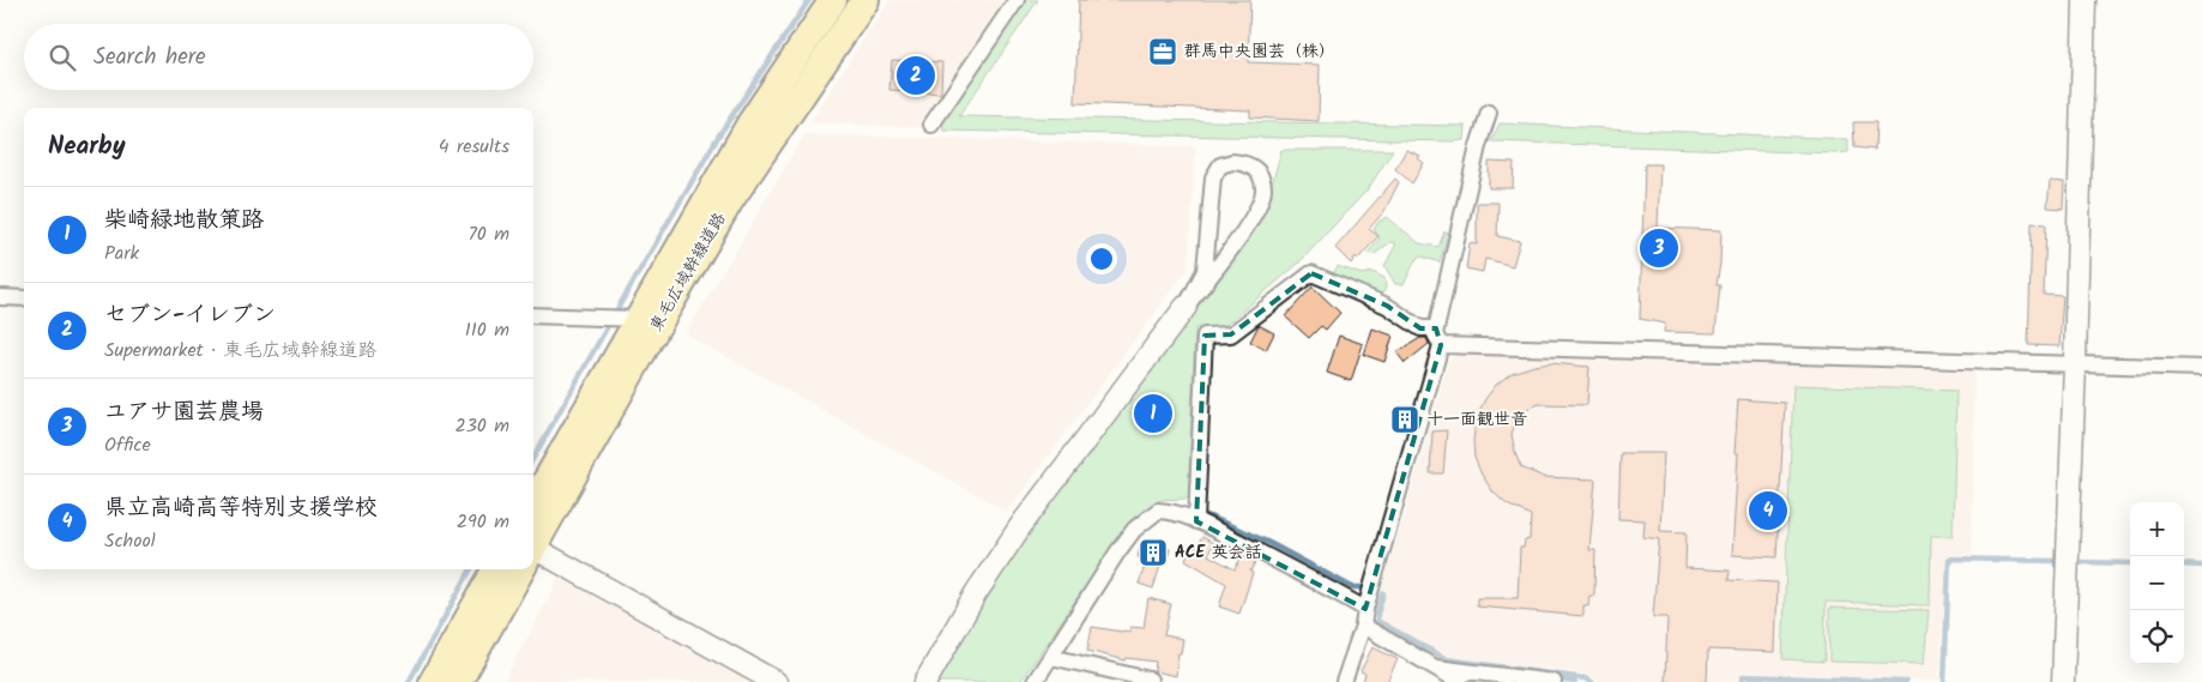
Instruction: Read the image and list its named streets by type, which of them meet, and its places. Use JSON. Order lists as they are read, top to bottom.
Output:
{
  "streets": {
    "highway": ["東毛広域幹線道路"]
  },
  "places": {
    "office": ["群馬中央園芸（株）"],
    "building": ["十一面観世音", "ACE 英会話"]
  },
  "page": {
    "search": "Search here",
    "pins": [
      "2",
      "3",
      "1",
      "4"
    ],
    "heading": ["Nearby", "4 results"],
    "list": [
      {
        "mark": "1",
        "name": "柴崎緑地散策路",
        "note": "Park",
        "value": "70 m"
      },
      {
        "mark": "2",
        "name": "セブン-イレブン",
        "note": "Supermarket · 東毛広域幹線道路",
        "value": "110 m"
      },
      {
        "mark": "3",
        "name": "ユアサ園芸農場",
        "note": "Office",
        "value": "230 m"
      },
      {
        "mark": "4",
        "name": "県立高崎高等特別支援学校",
        "note": "School",
        "value": "290 m"
      }
    ],
    "map_buttons": ["+", "−"]
  }
}
